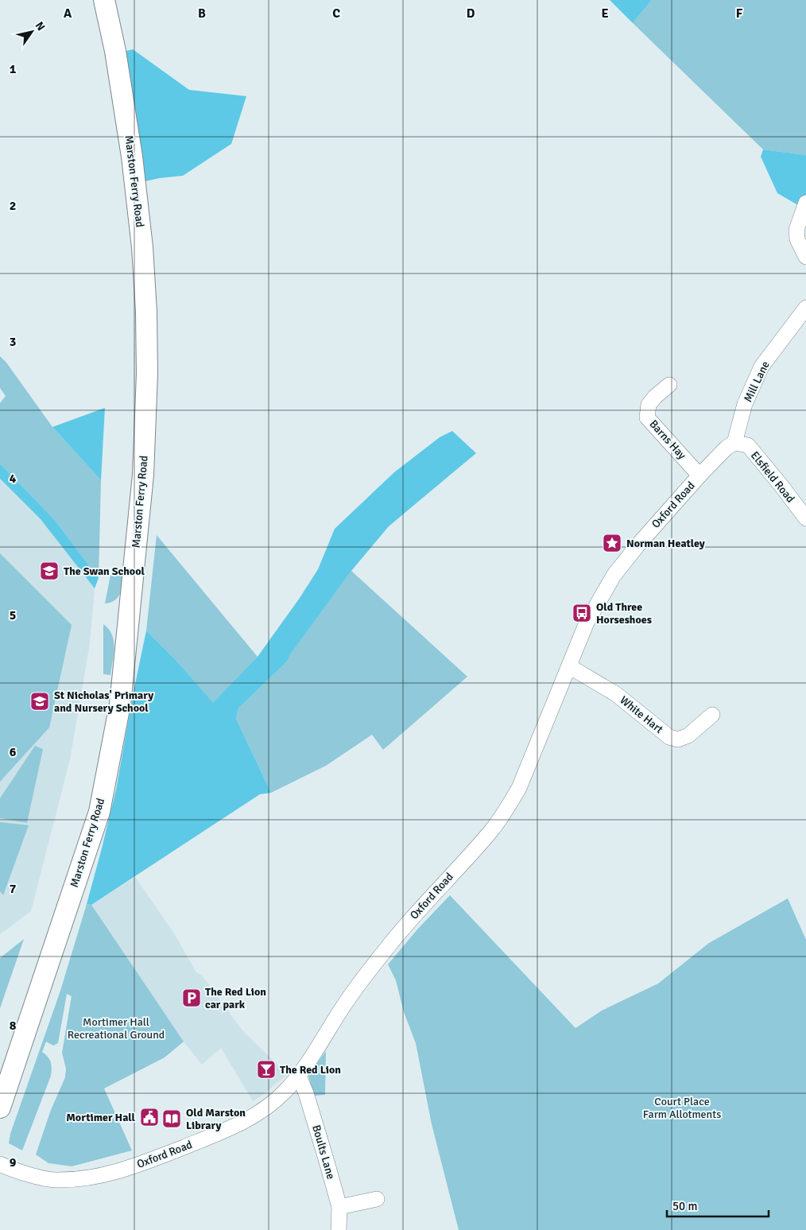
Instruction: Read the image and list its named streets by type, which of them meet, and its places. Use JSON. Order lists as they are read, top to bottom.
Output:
{
  "streets": {
    "main road": ["Marston Ferry Road"],
    "street": [
      "Mill Lane",
      "Barns Hay",
      "Elsfield Road",
      "Oxford Road",
      "White Hart",
      "Boults Lane"
    ]
  },
  "crossings": [
    ["Mill Lane", "Elsfield Road"],
    ["Mill Lane", "Oxford Road"],
    ["Barns Hay", "Oxford Road"],
    ["Elsfield Road", "Oxford Road"],
    ["Oxford Road", "White Hart"],
    ["Oxford Road", "Boults Lane"]
  ],
  "parks": ["Mortimer Hall Recreational Ground", "Court Place Farm Allotments"],
  "places": {
    "place": ["Norman Heatley"],
    "school or university": ["The Swan School", "St Nicholas' Primary and Nursery School"],
    "bus stop": ["Old Three Horseshoes"],
    "parking": ["The Red Lion car park"],
    "bar": ["The Red Lion"],
    "public building": ["Mortimer Hall"],
    "library": ["Old Marston Library"]
  },
  "scale_bar": "50 m",
  "north": "top right",
  "grid": {
    "columns": [
      "A",
      "B",
      "C",
      "D",
      "E",
      "F"
    ],
    "rows": [
      "1",
      "2",
      "3",
      "4",
      "5",
      "6",
      "7",
      "8",
      "9"
    ]
  }
}
